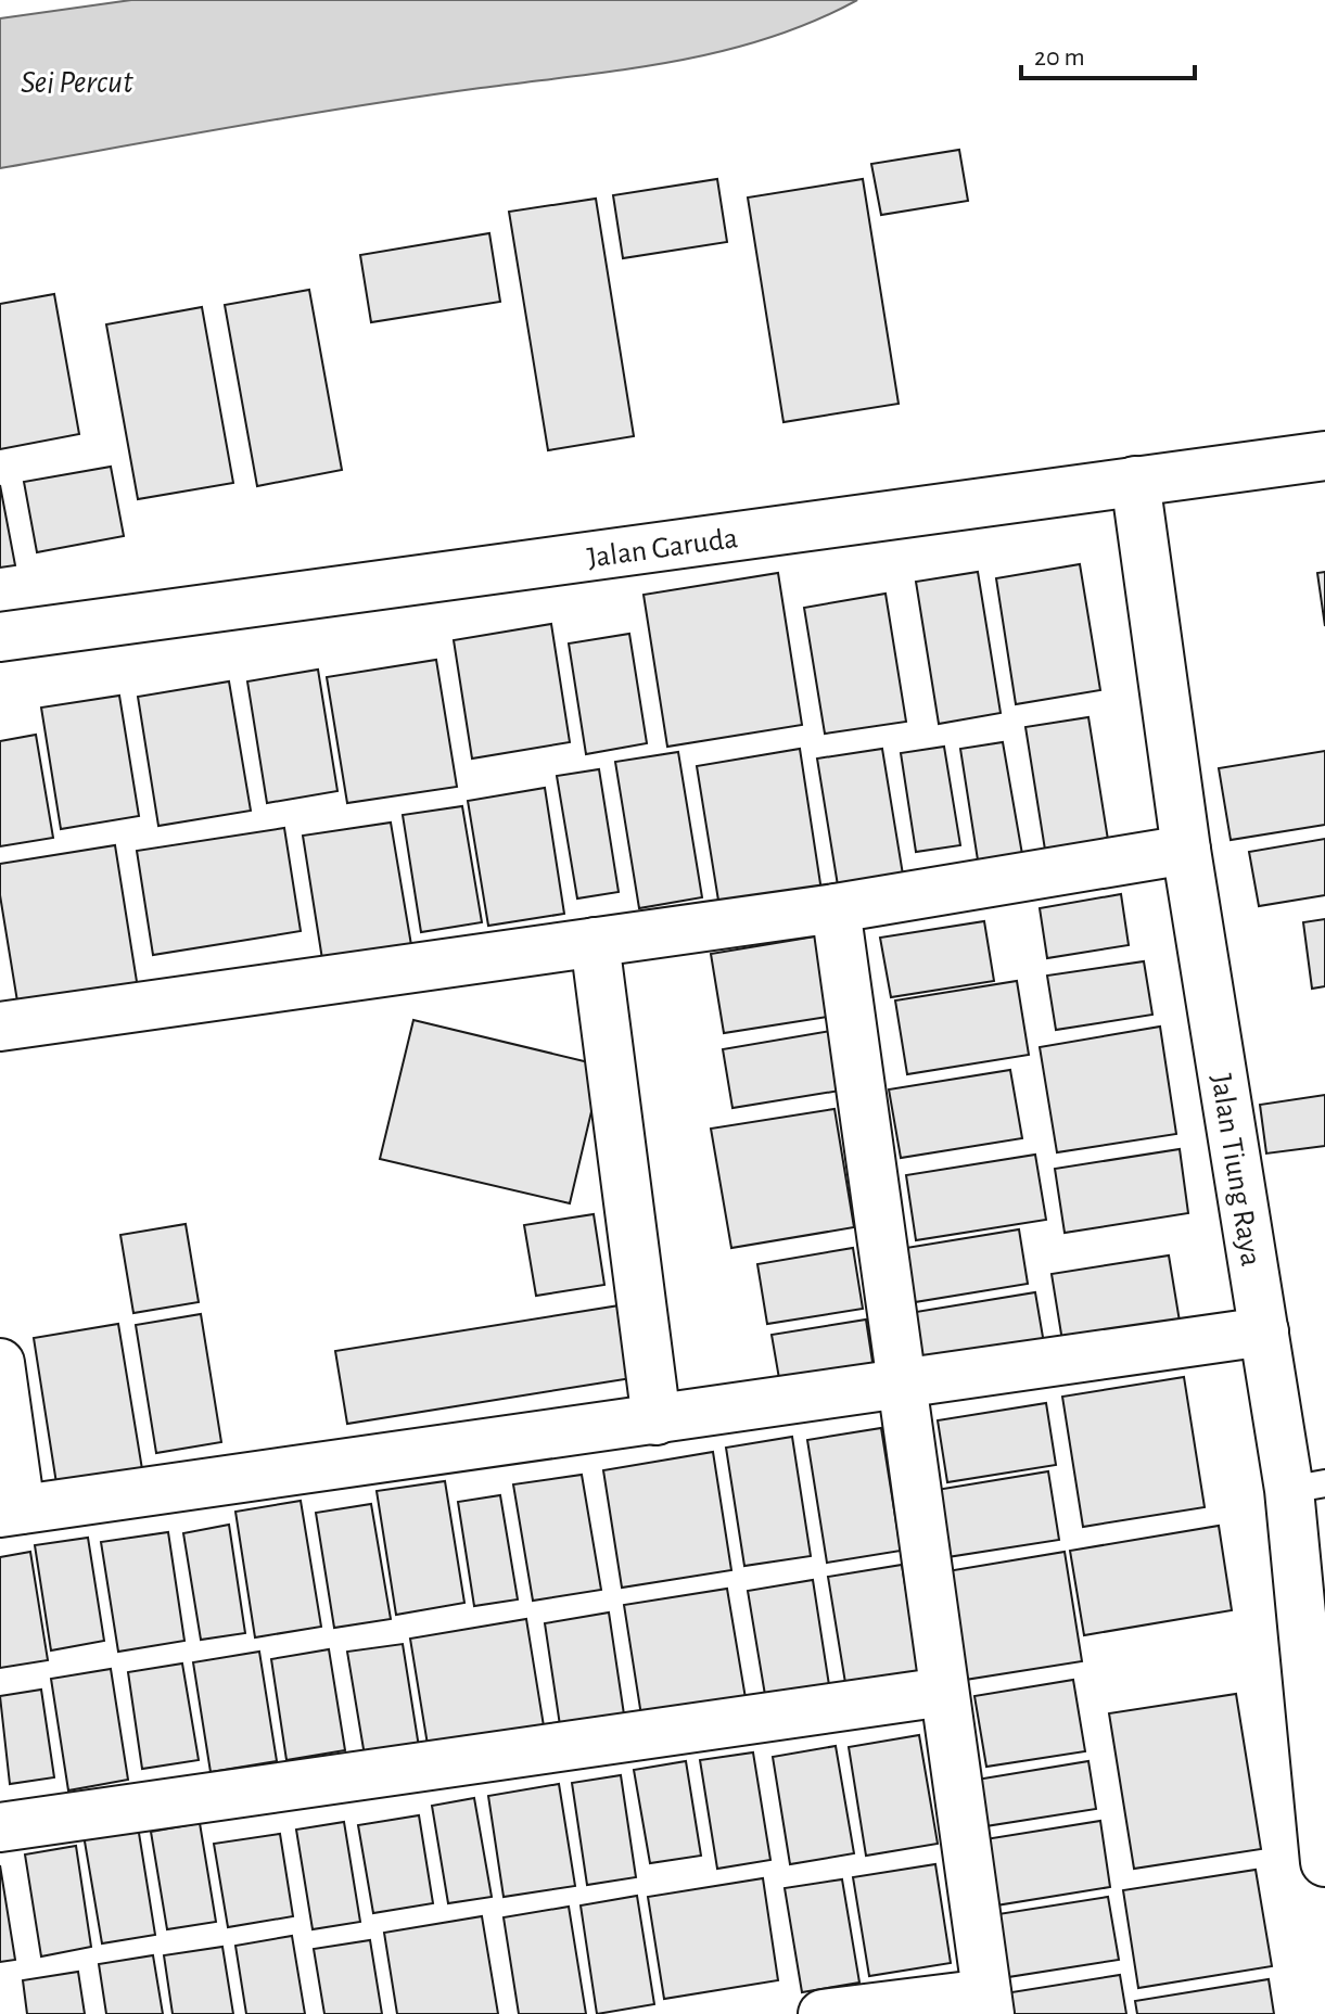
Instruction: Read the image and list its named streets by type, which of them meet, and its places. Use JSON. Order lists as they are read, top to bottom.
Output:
{
  "streets": {
    "street": ["Jalan Garuda", "Jalan Tiung Raya"]
  },
  "crossings": [
    ["Jalan Garuda", "Jalan Tiung Raya"]
  ],
  "water": ["Sei Percut"],
  "scale_bar": "20 m"
}
